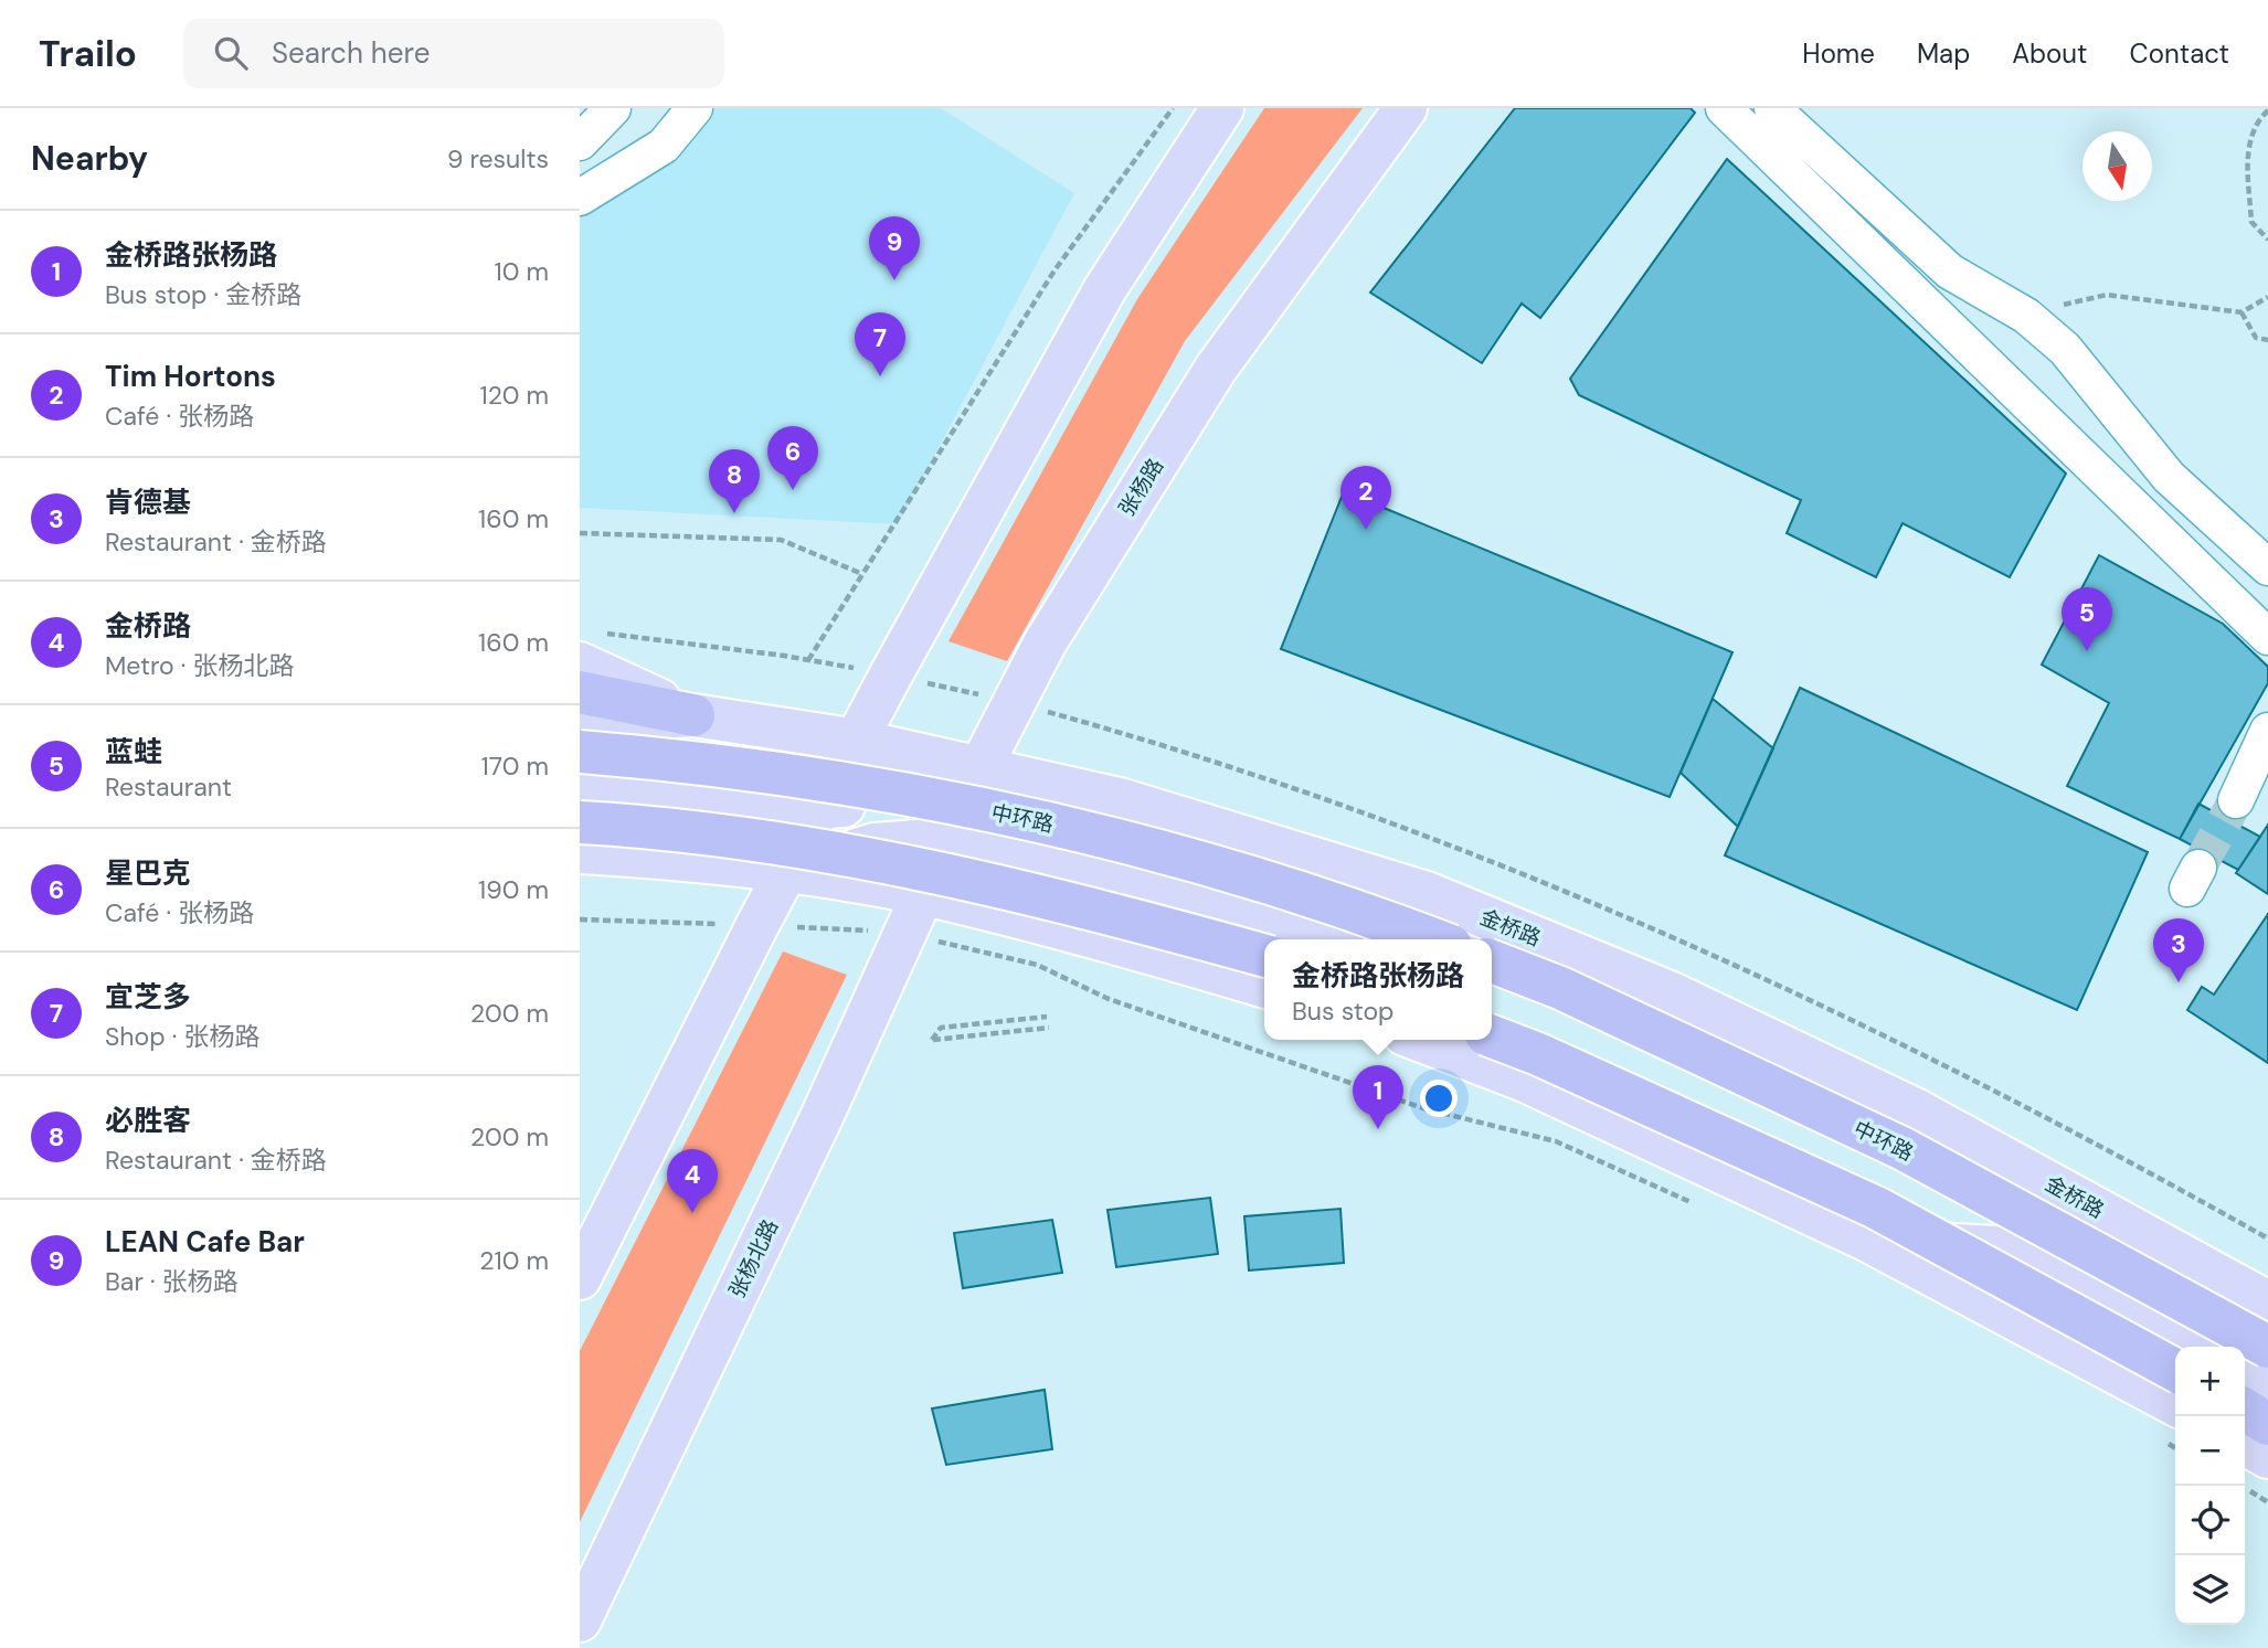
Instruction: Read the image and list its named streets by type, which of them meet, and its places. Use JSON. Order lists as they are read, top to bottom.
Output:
{
  "streets": {
    "highway": ["中环路"],
    "main road": ["张杨路", "金桥路", "张杨北路"]
  },
  "crossings": [
    ["张杨路", "金桥路"],
    ["张杨路", "张杨北路"]
  ],
  "north": "bottom",
  "page": {
    "header": "Trailo",
    "search": "Search here",
    "nav": [
      "Home",
      "Map",
      "About",
      "Contact"
    ],
    "heading": ["Nearby", "9 results"],
    "list": [
      {
        "mark": "1",
        "name": "金桥路张杨路",
        "note": "Bus stop · 金桥路",
        "value": "10 m"
      },
      {
        "mark": "2",
        "name": "Tim Hortons",
        "note": "Café · 张杨路",
        "value": "120 m"
      },
      {
        "mark": "3",
        "name": "肯德基",
        "note": "Restaurant · 金桥路",
        "value": "160 m"
      },
      {
        "mark": "4",
        "name": "金桥路",
        "note": "Metro · 张杨北路",
        "value": "160 m"
      },
      {
        "mark": "5",
        "name": "蓝蛙",
        "note": "Restaurant",
        "value": "170 m"
      },
      {
        "mark": "6",
        "name": "星巴克",
        "note": "Café · 张杨路",
        "value": "190 m"
      },
      {
        "mark": "7",
        "name": "宜芝多",
        "note": "Shop · 张杨路",
        "value": "200 m"
      },
      {
        "mark": "8",
        "name": "必胜客",
        "note": "Restaurant · 金桥路",
        "value": "200 m"
      },
      {
        "mark": "9",
        "name": "LEAN Cafe Bar",
        "note": "Bar · 张杨路",
        "value": "210 m"
      }
    ],
    "pins": [
      "9",
      "7",
      "6",
      "8",
      "2",
      "5",
      "3",
      "1",
      "4"
    ],
    "popup": ["金桥路张杨路", "Bus stop"],
    "map_buttons": ["+", "−"]
  }
}
